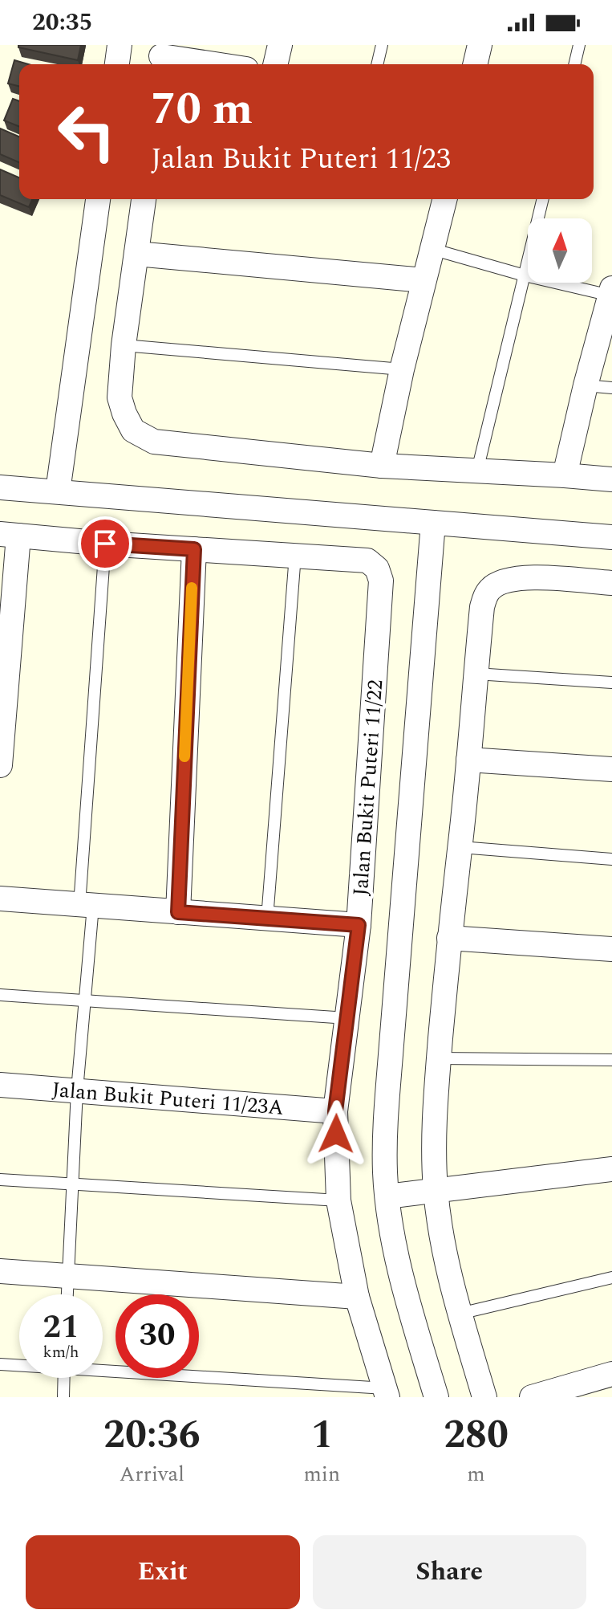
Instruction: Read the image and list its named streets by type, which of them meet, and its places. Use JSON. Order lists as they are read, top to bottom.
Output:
{
  "streets": {
    "street": ["Jalan Bukit Puteri 11/22", "Jalan Bukit Puteri 11/23A"]
  },
  "crossings": [
    ["Jalan Bukit Puteri 11/22", "Jalan Bukit Puteri 11/23A"]
  ],
  "north": "top",
  "page": {
    "status": "20:35",
    "turn": ["70 m", "Jalan Bukit Puteri 11/23"],
    "speed": "21 km/h",
    "limit": "30",
    "eta": [
      "20:36",
      "Arrival",
      "1",
      "min",
      "280",
      "m"
    ],
    "buttons": ["Exit", "Share"]
  }
}
